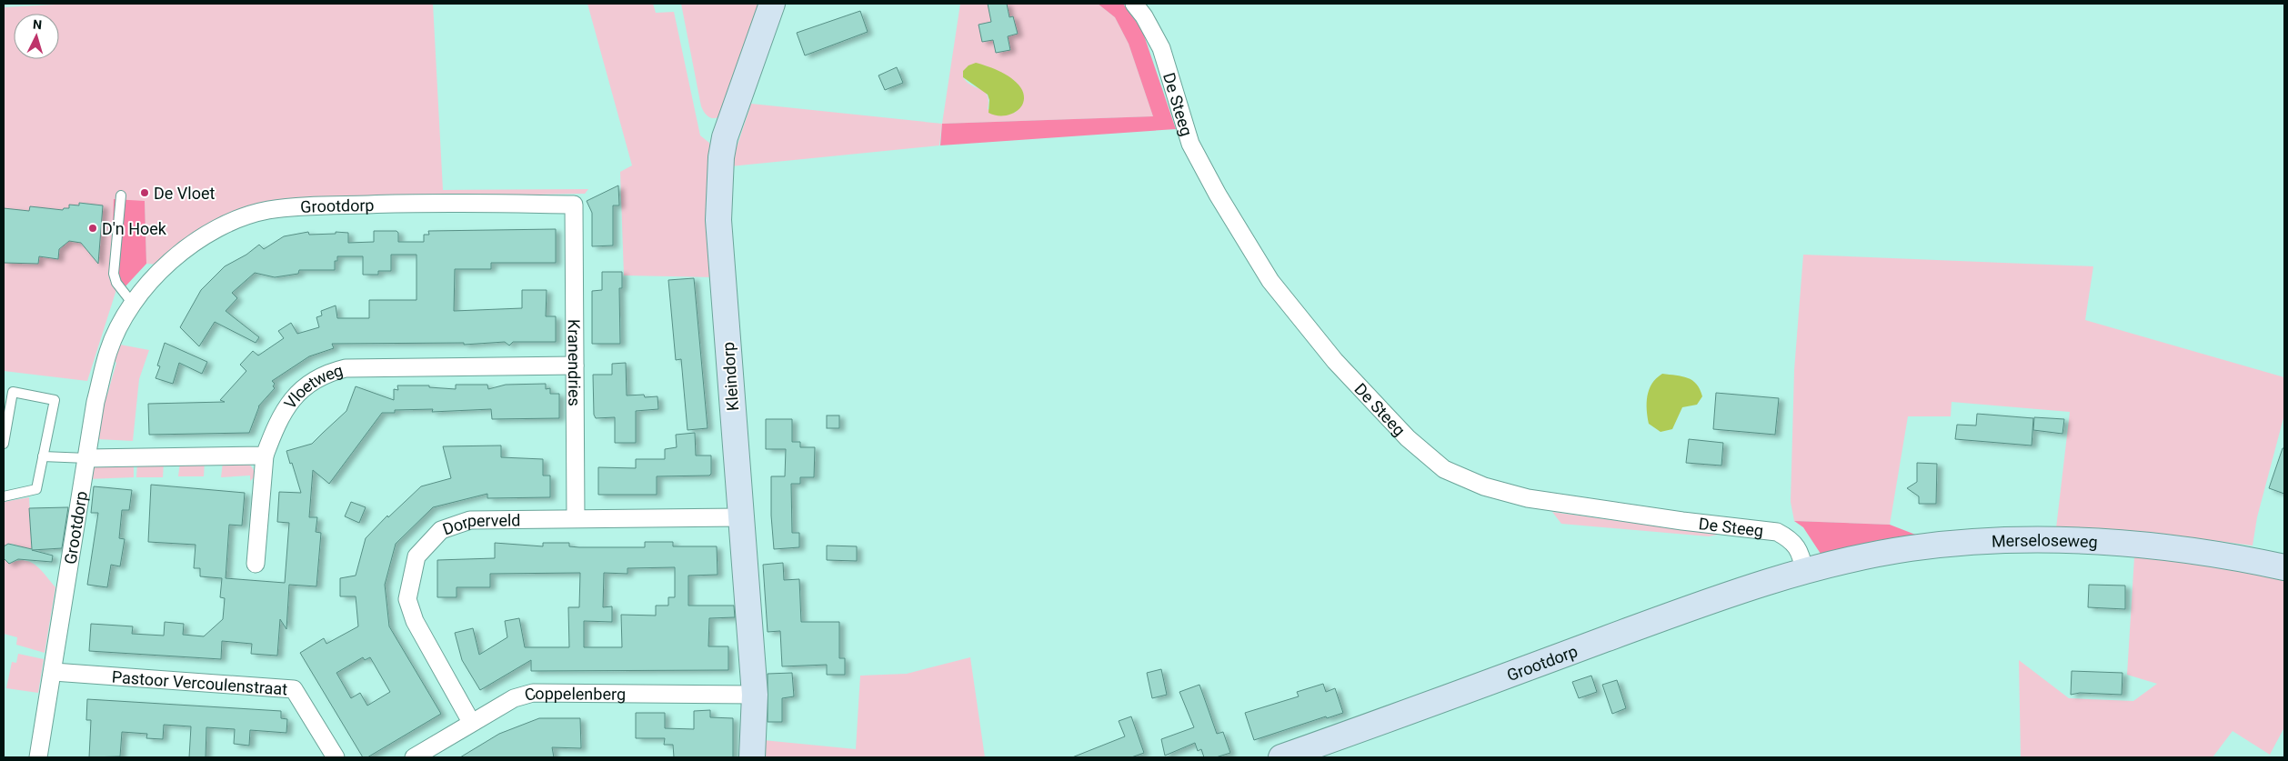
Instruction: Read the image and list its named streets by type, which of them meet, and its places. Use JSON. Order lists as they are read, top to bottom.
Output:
{
  "streets": {
    "street": [
      "De Steeg",
      "Grootdorp",
      "Kranendries",
      "Kleindorp",
      "Vloetweg",
      "Dorperveld",
      "Merseloseweg",
      "Pastoor Vercoulenstraat",
      "Coppelenberg"
    ]
  },
  "crossings": [
    ["De Steeg", "Grootdorp"],
    ["De Steeg", "Merseloseweg"],
    ["Grootdorp", "Kranendries"],
    ["Grootdorp", "Merseloseweg"],
    ["Grootdorp", "Pastoor Vercoulenstraat"],
    ["Kranendries", "Vloetweg"],
    ["Kranendries", "Dorperveld"],
    ["Kleindorp", "Dorperveld"],
    ["Kleindorp", "Coppelenberg"],
    ["Dorperveld", "Coppelenberg"]
  ],
  "places": ["De Vloet", "D'n Hoek"],
  "north": "top"
}
